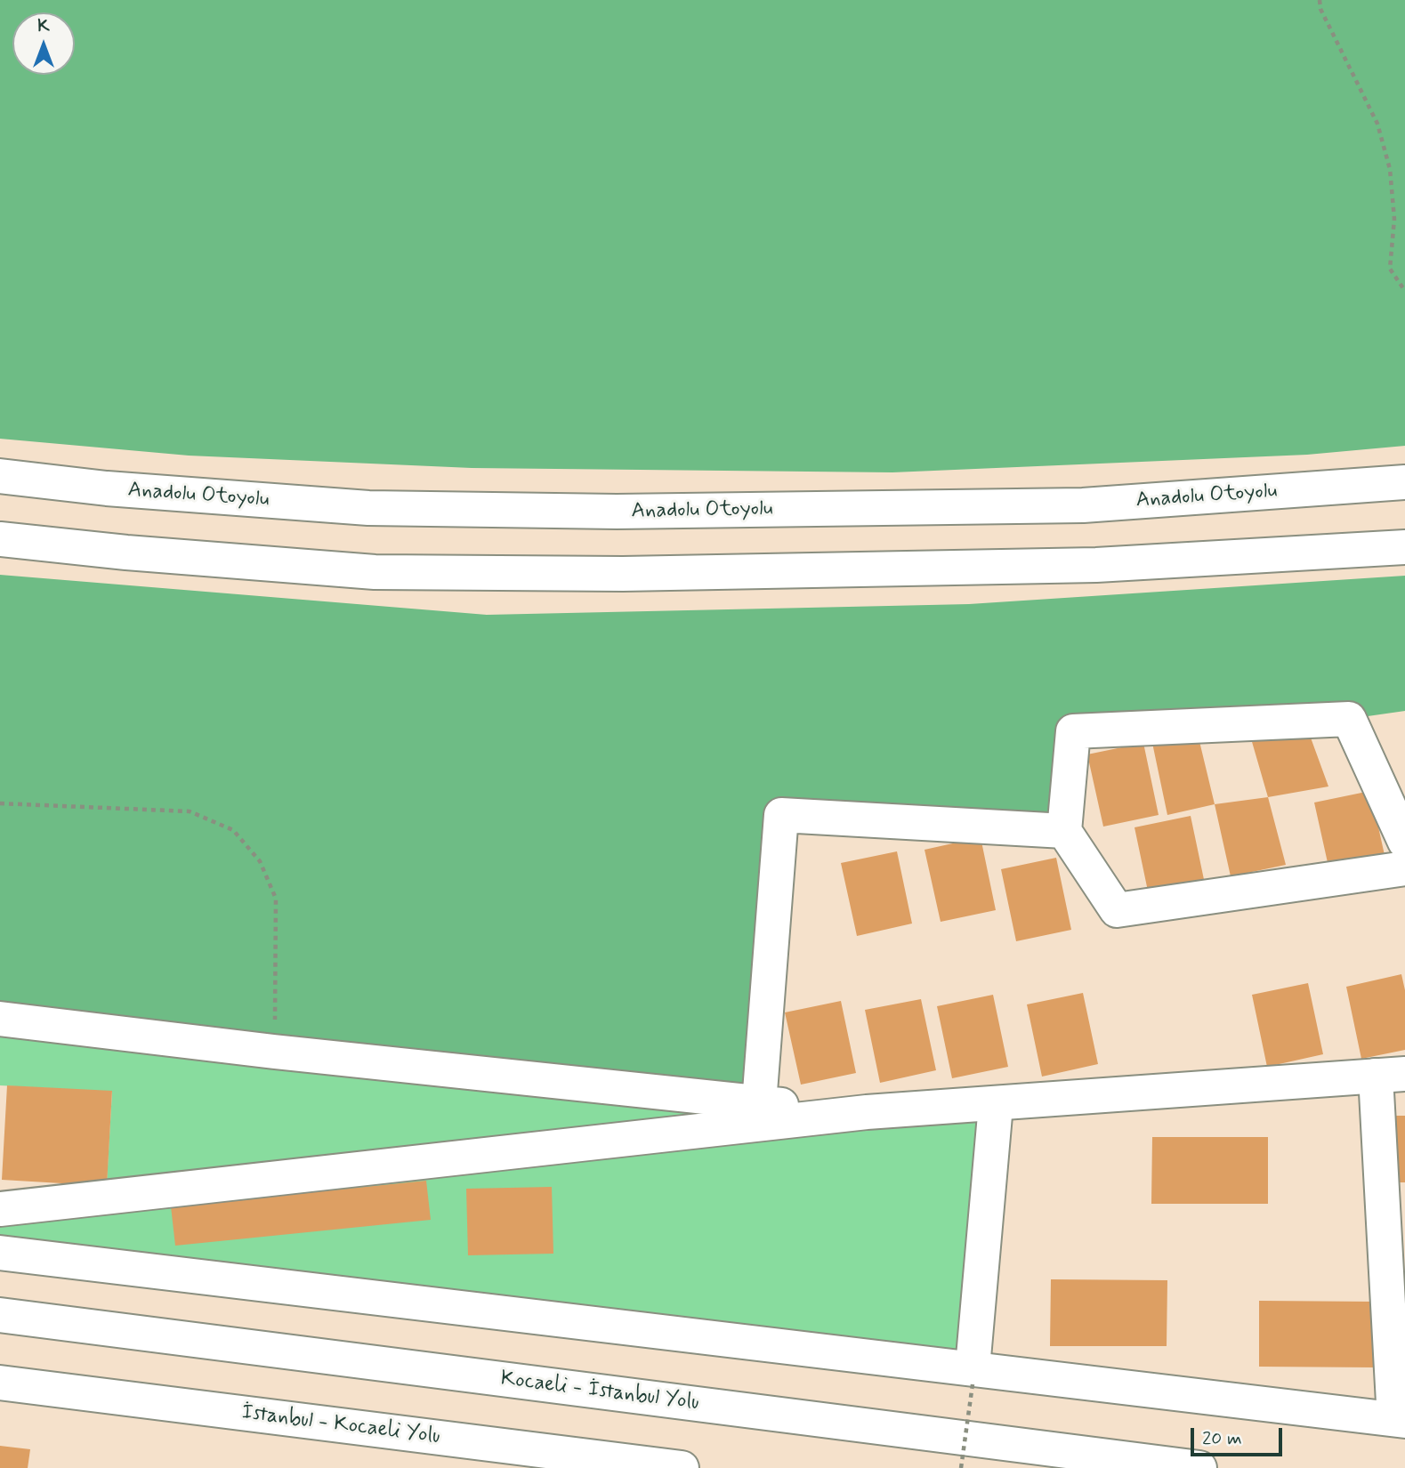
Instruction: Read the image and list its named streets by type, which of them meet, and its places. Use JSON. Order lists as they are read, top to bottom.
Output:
{
  "streets": {
    "main road": ["Anadolu Otoyolu", "Kocaeli - İstanbul Yolu", "İstanbul - Kocaeli Yolu"]
  },
  "scale_bar": "20 m",
  "north": "top"
}
